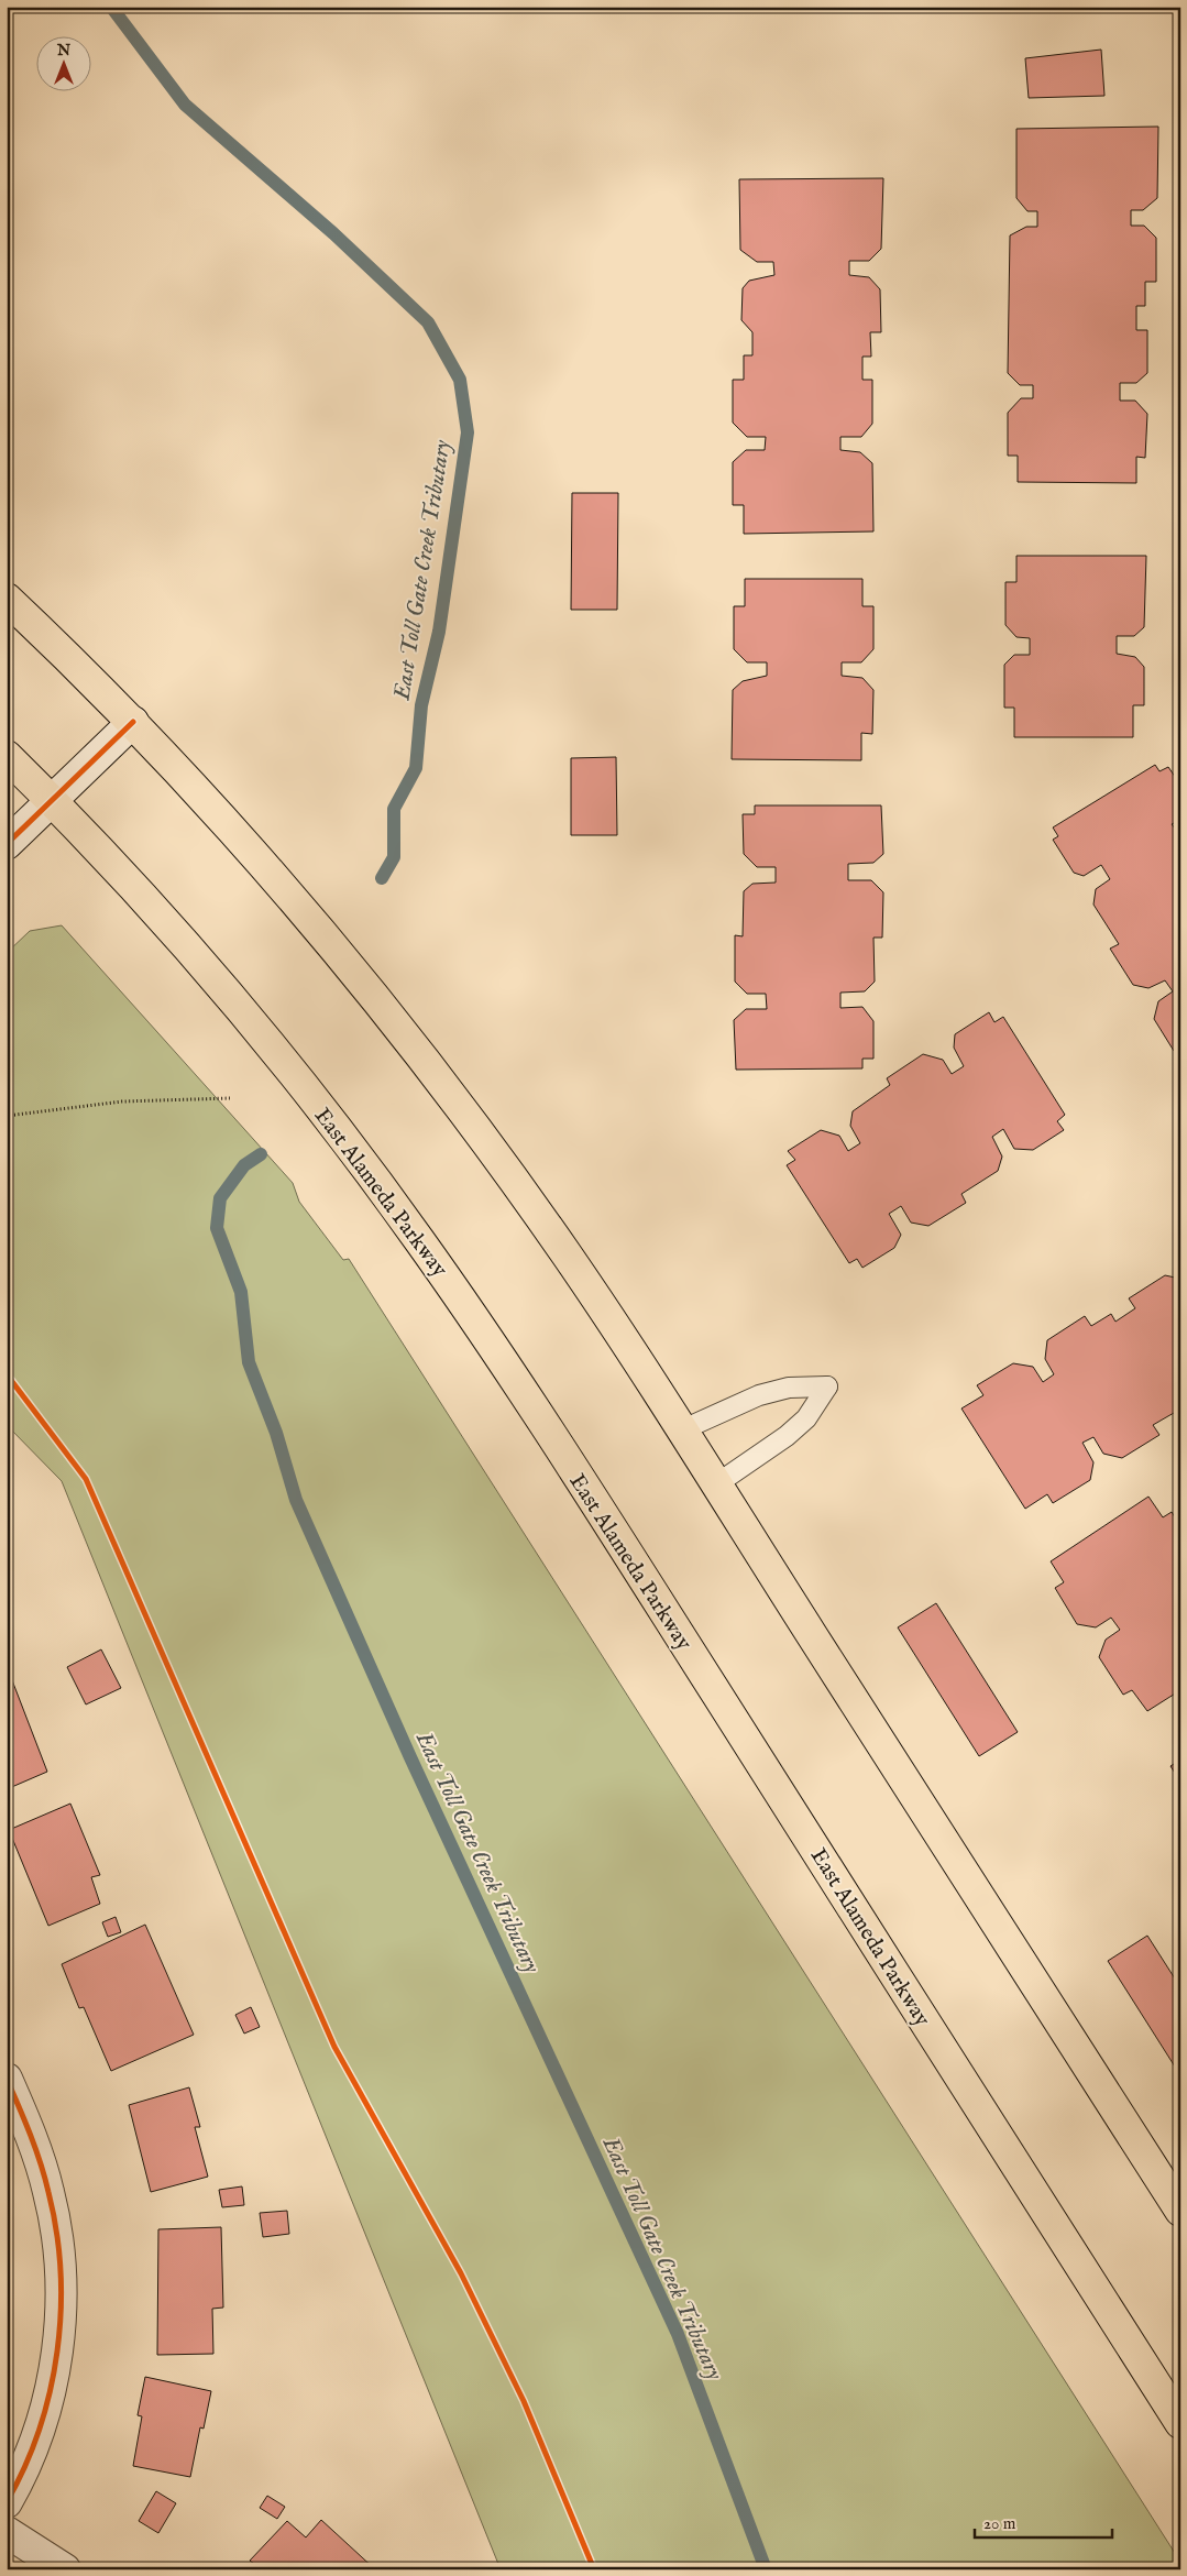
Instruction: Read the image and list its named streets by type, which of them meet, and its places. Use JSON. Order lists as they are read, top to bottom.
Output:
{
  "streets": {
    "main road": ["East Alameda Parkway"]
  },
  "water": ["East Toll Gate Creek Tributary"],
  "scale_bar": "20 m",
  "north": "top"
}
